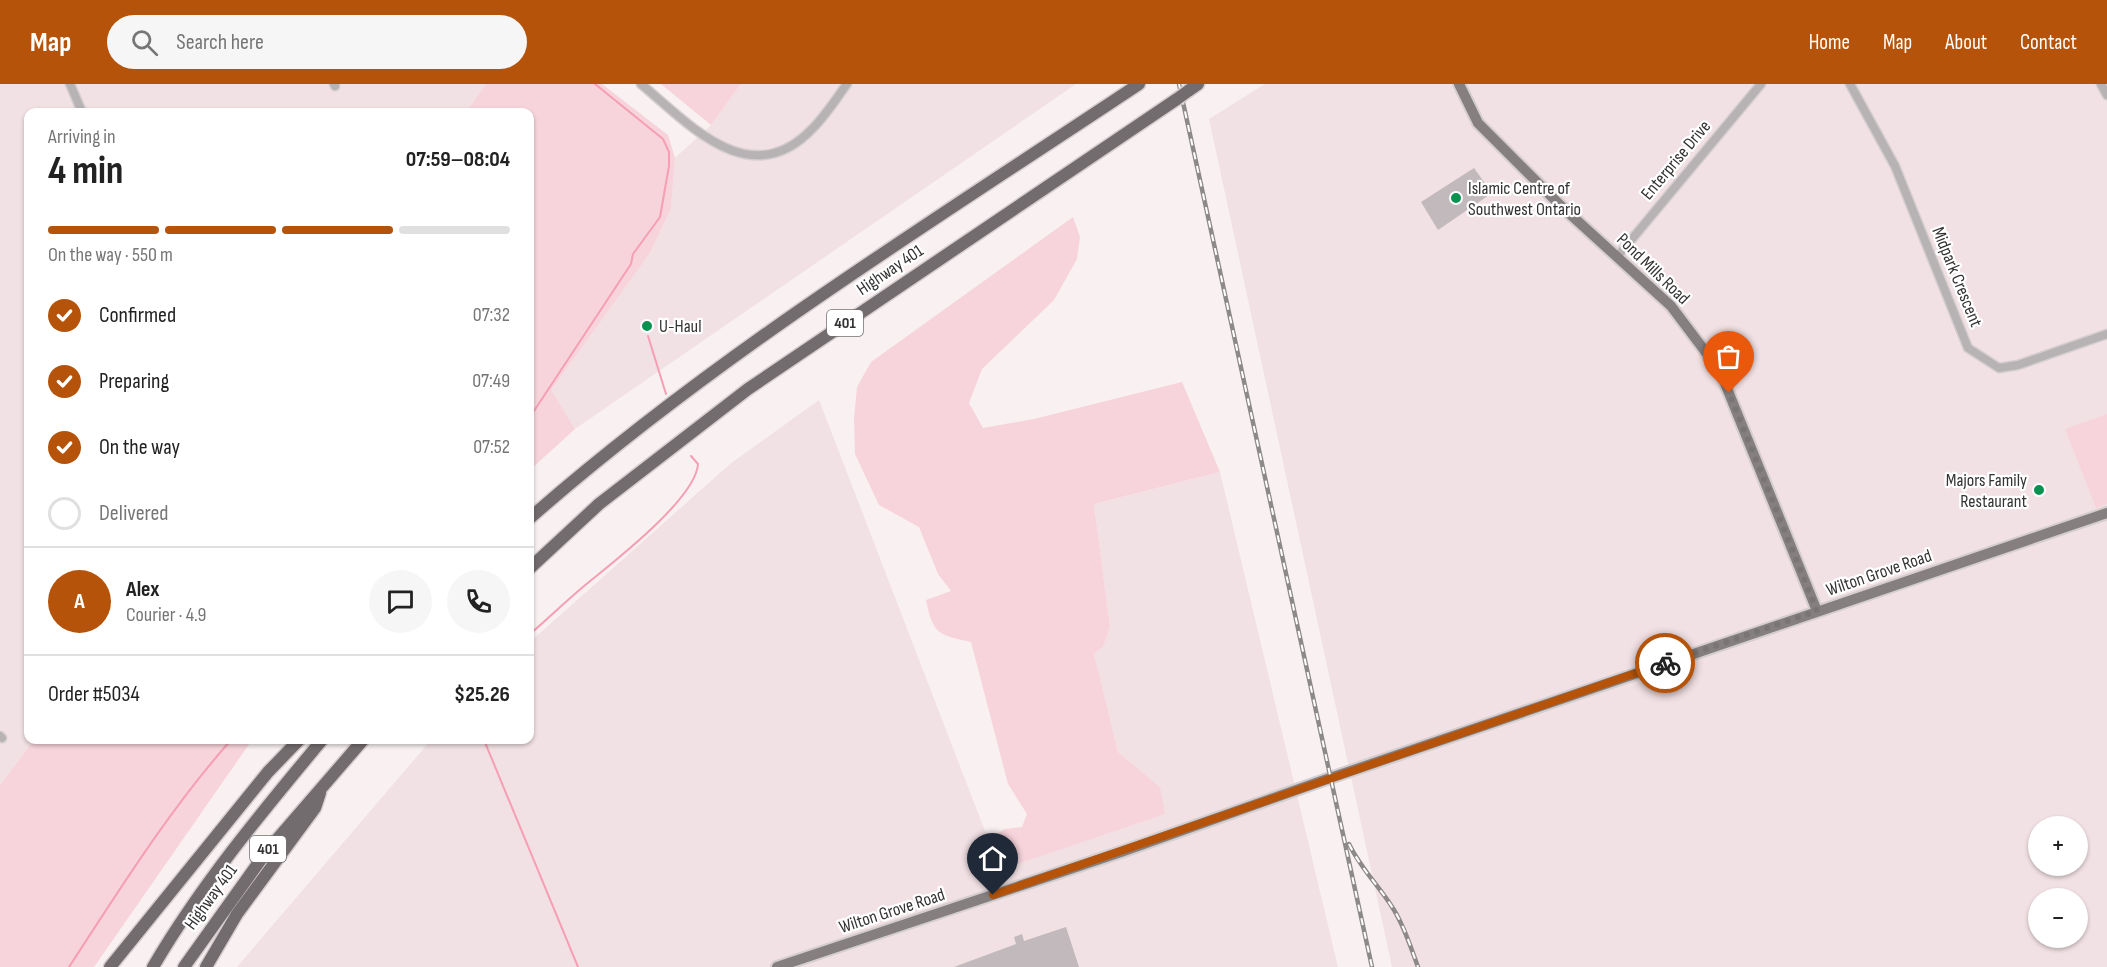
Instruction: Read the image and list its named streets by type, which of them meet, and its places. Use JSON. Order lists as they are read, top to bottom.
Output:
{
  "streets": {
    "highway": ["Highway 401", "401"],
    "main road": ["Pond Mills Road", "Wilton Grove Road"],
    "street": ["Enterprise Drive", "Midpark Crescent"]
  },
  "crossings": [
    ["Enterprise Drive", "Pond Mills Road"],
    ["Pond Mills Road", "Wilton Grove Road"]
  ],
  "places": ["Islamic Centre of Southwest Ontario", "U-Haul", "Majors Family Restaurant"],
  "page": {
    "header": "Map",
    "search": "Search here",
    "nav": [
      "Home",
      "Map",
      "About",
      "Contact"
    ],
    "heading": ["4 min", "Arriving in", "07:59–08:04"],
    "panel": [
      "Alex",
      "Courier · 4.9",
      "Order #5034",
      "$25.26"
    ],
    "bar": "On the way · 550 m",
    "list": [
      ["Confirmed", "07:32"],
      ["Preparing", "07:49"],
      ["On the way", "07:52"],
      "Delivered"
    ],
    "round": "A",
    "map_buttons": ["+", "−"]
  }
}
